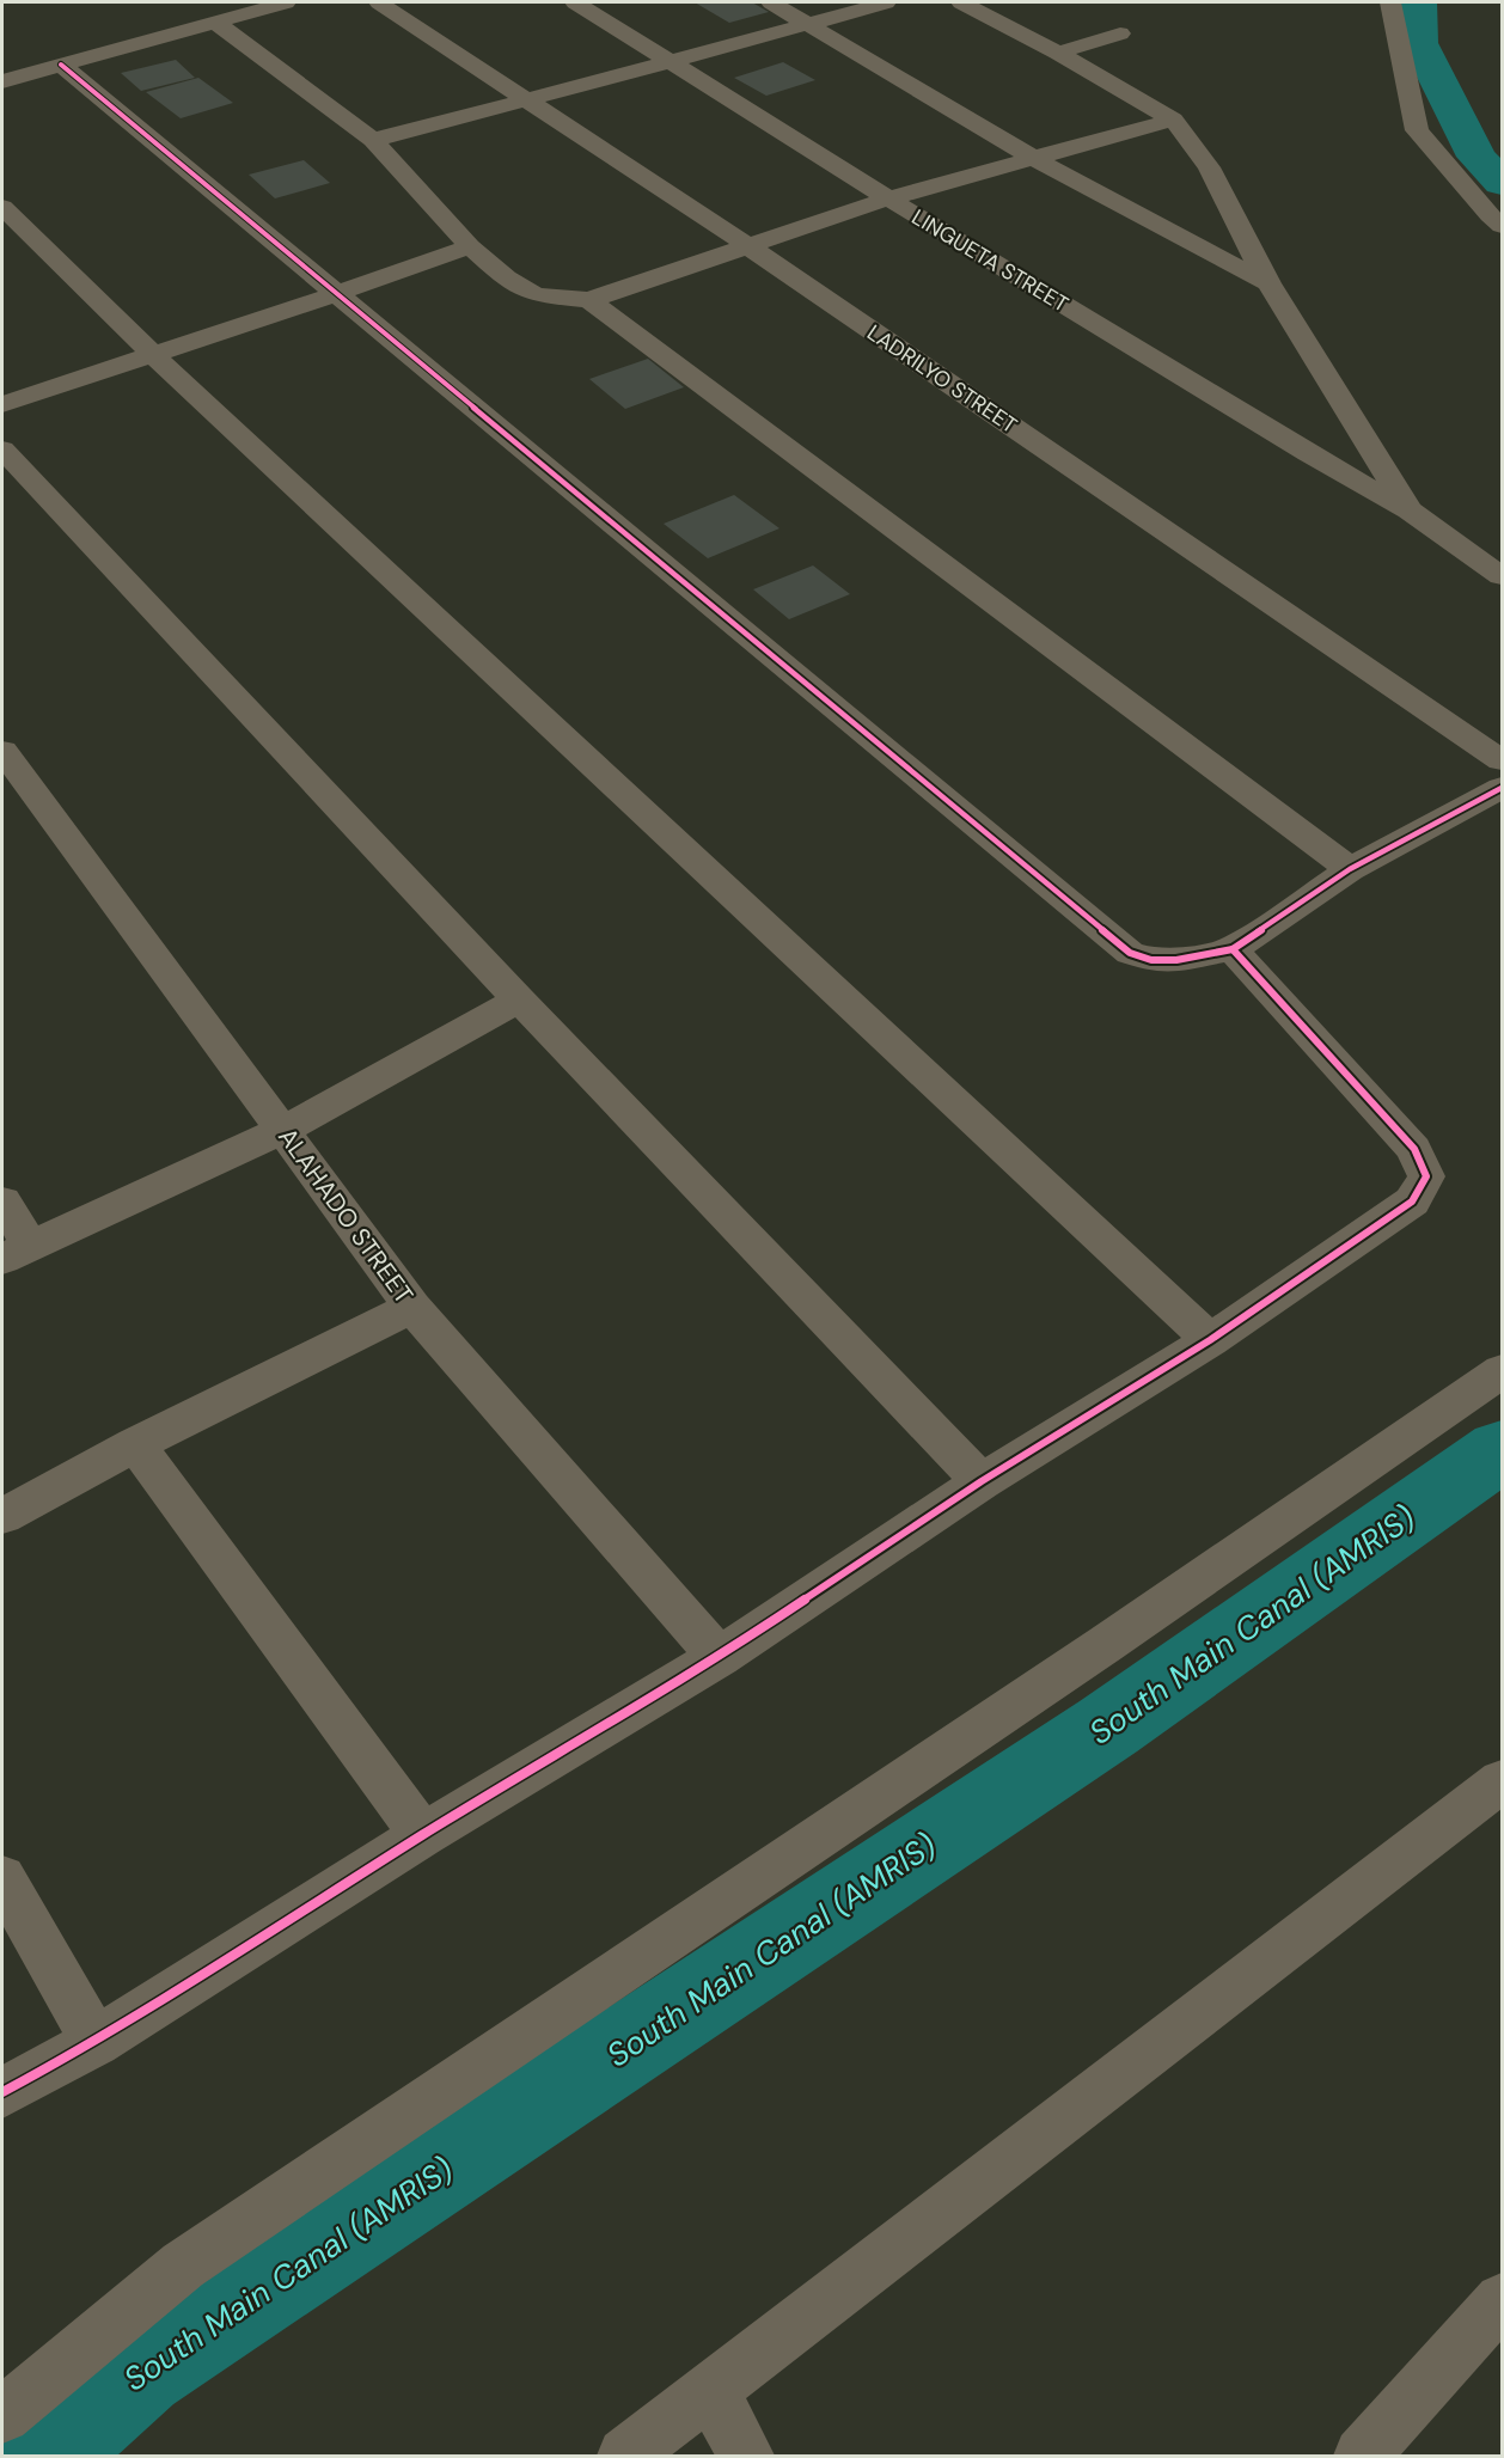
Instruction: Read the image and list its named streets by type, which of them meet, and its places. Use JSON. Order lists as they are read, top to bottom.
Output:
{
  "streets": {
    "street": ["LINGUETA STREET", "LADRILYO STREET", "ALAHADO STREET"]
  },
  "water": ["South Main Canal (AMRIS)"]
}
